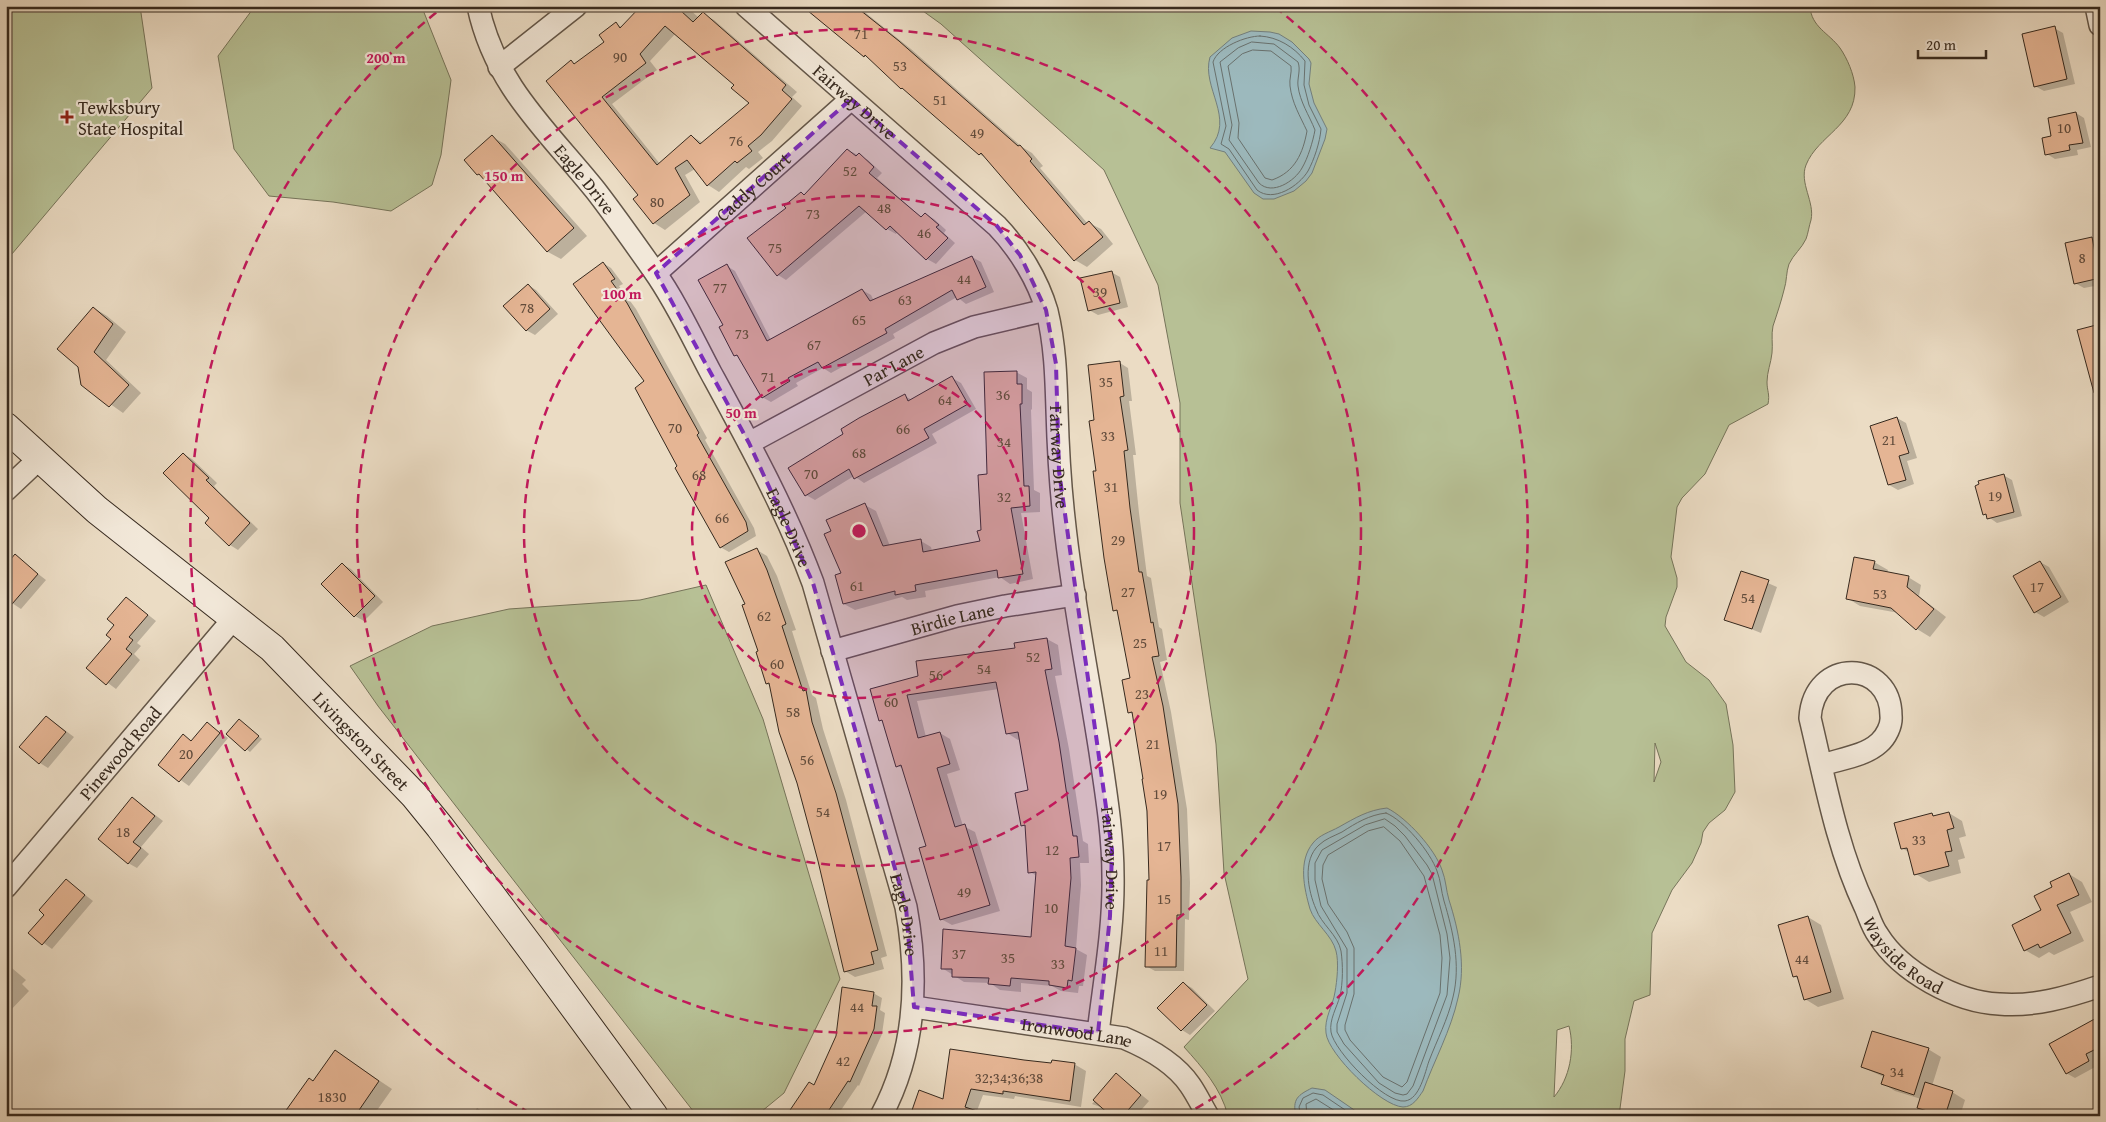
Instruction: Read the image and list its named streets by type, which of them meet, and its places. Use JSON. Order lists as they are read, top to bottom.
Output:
{
  "streets": {
    "street": [
      "Fairway Drive",
      "Eagle Drive",
      "Caddy Court",
      "Par Lane",
      "Birdie Lane",
      "Livingston Street",
      "Pinewood Road",
      "Wayside Road",
      "Ironwood Lane"
    ]
  },
  "crossings": [
    ["Fairway Drive", "Caddy Court"],
    ["Fairway Drive", "Par Lane"],
    ["Fairway Drive", "Birdie Lane"],
    ["Fairway Drive", "Ironwood Lane"],
    ["Eagle Drive", "Caddy Court"],
    ["Eagle Drive", "Par Lane"],
    ["Eagle Drive", "Birdie Lane"],
    ["Eagle Drive", "Ironwood Lane"],
    ["Livingston Street", "Pinewood Road"]
  ],
  "places": {
    "health": ["Tewksbury State Hospital"]
  },
  "house_numbers": [
    "71",
    "90",
    "53",
    "51",
    "10",
    "49",
    "76",
    "52",
    "80",
    "48",
    "73",
    "46",
    "75",
    "8",
    "44",
    "77",
    "39",
    "63",
    "78",
    "65",
    "73",
    "67",
    "71",
    "35",
    "36",
    "64",
    "70",
    "66",
    "33",
    "21",
    "34",
    "68",
    "70",
    "68",
    "31",
    "19",
    "32",
    "66",
    "29",
    "61",
    "17",
    "27",
    "53",
    "54",
    "62",
    "25",
    "52",
    "60",
    "54",
    "56",
    "23",
    "60",
    "58",
    "21",
    "20",
    "56",
    "19",
    "54",
    "18",
    "33",
    "17",
    "12",
    "49",
    "15",
    "10",
    "11",
    "37",
    "35",
    "44",
    "33",
    "44",
    "42",
    "34",
    "32;34;36;38",
    "1830"
  ],
  "scale_bar": "20 m",
  "rings": [
    "200 m",
    "150 m",
    "100 m",
    "50 m"
  ]
}
